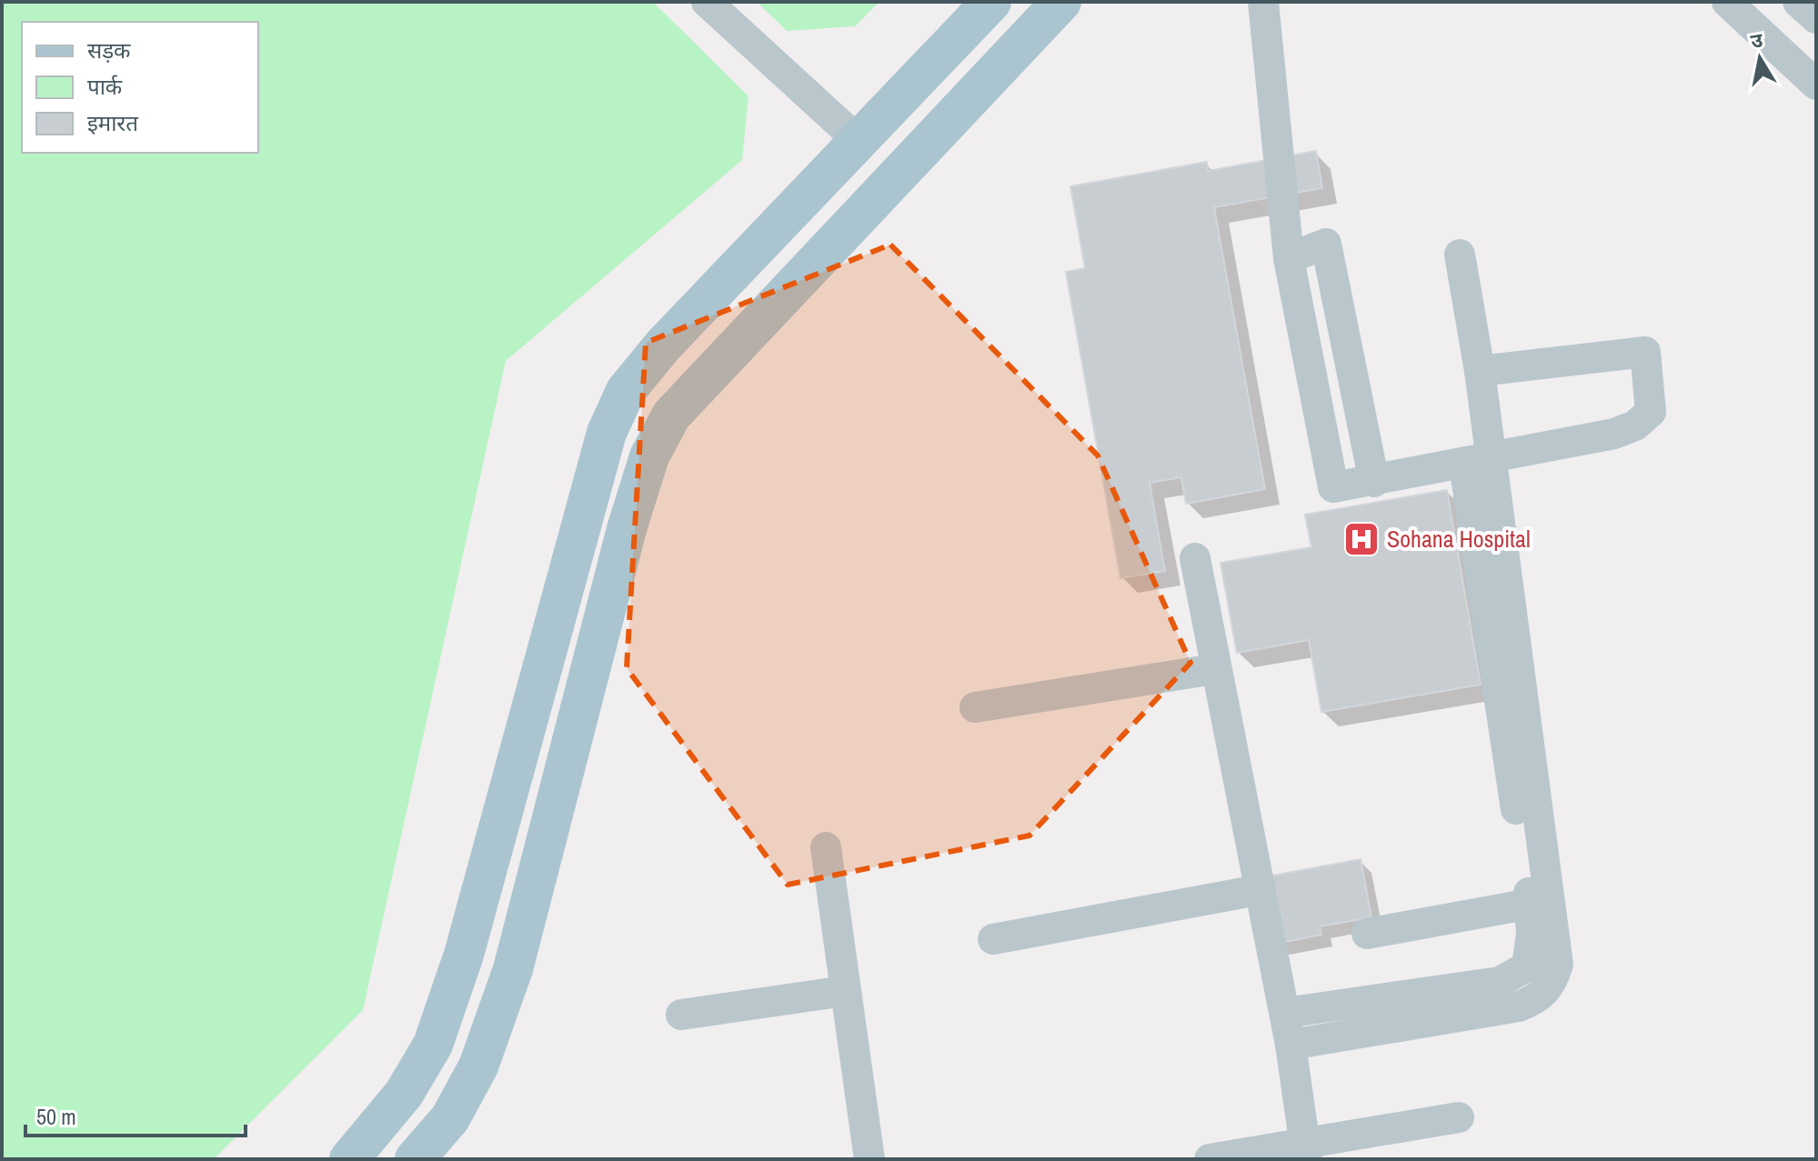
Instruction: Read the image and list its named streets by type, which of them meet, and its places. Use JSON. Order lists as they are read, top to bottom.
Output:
{
  "places": {
    "hospital": ["Sohana Hospital"]
  },
  "legend": ["सड़क", "पार्क", "इमारत"],
  "scale_bar": "50 m",
  "north": "top"
}
